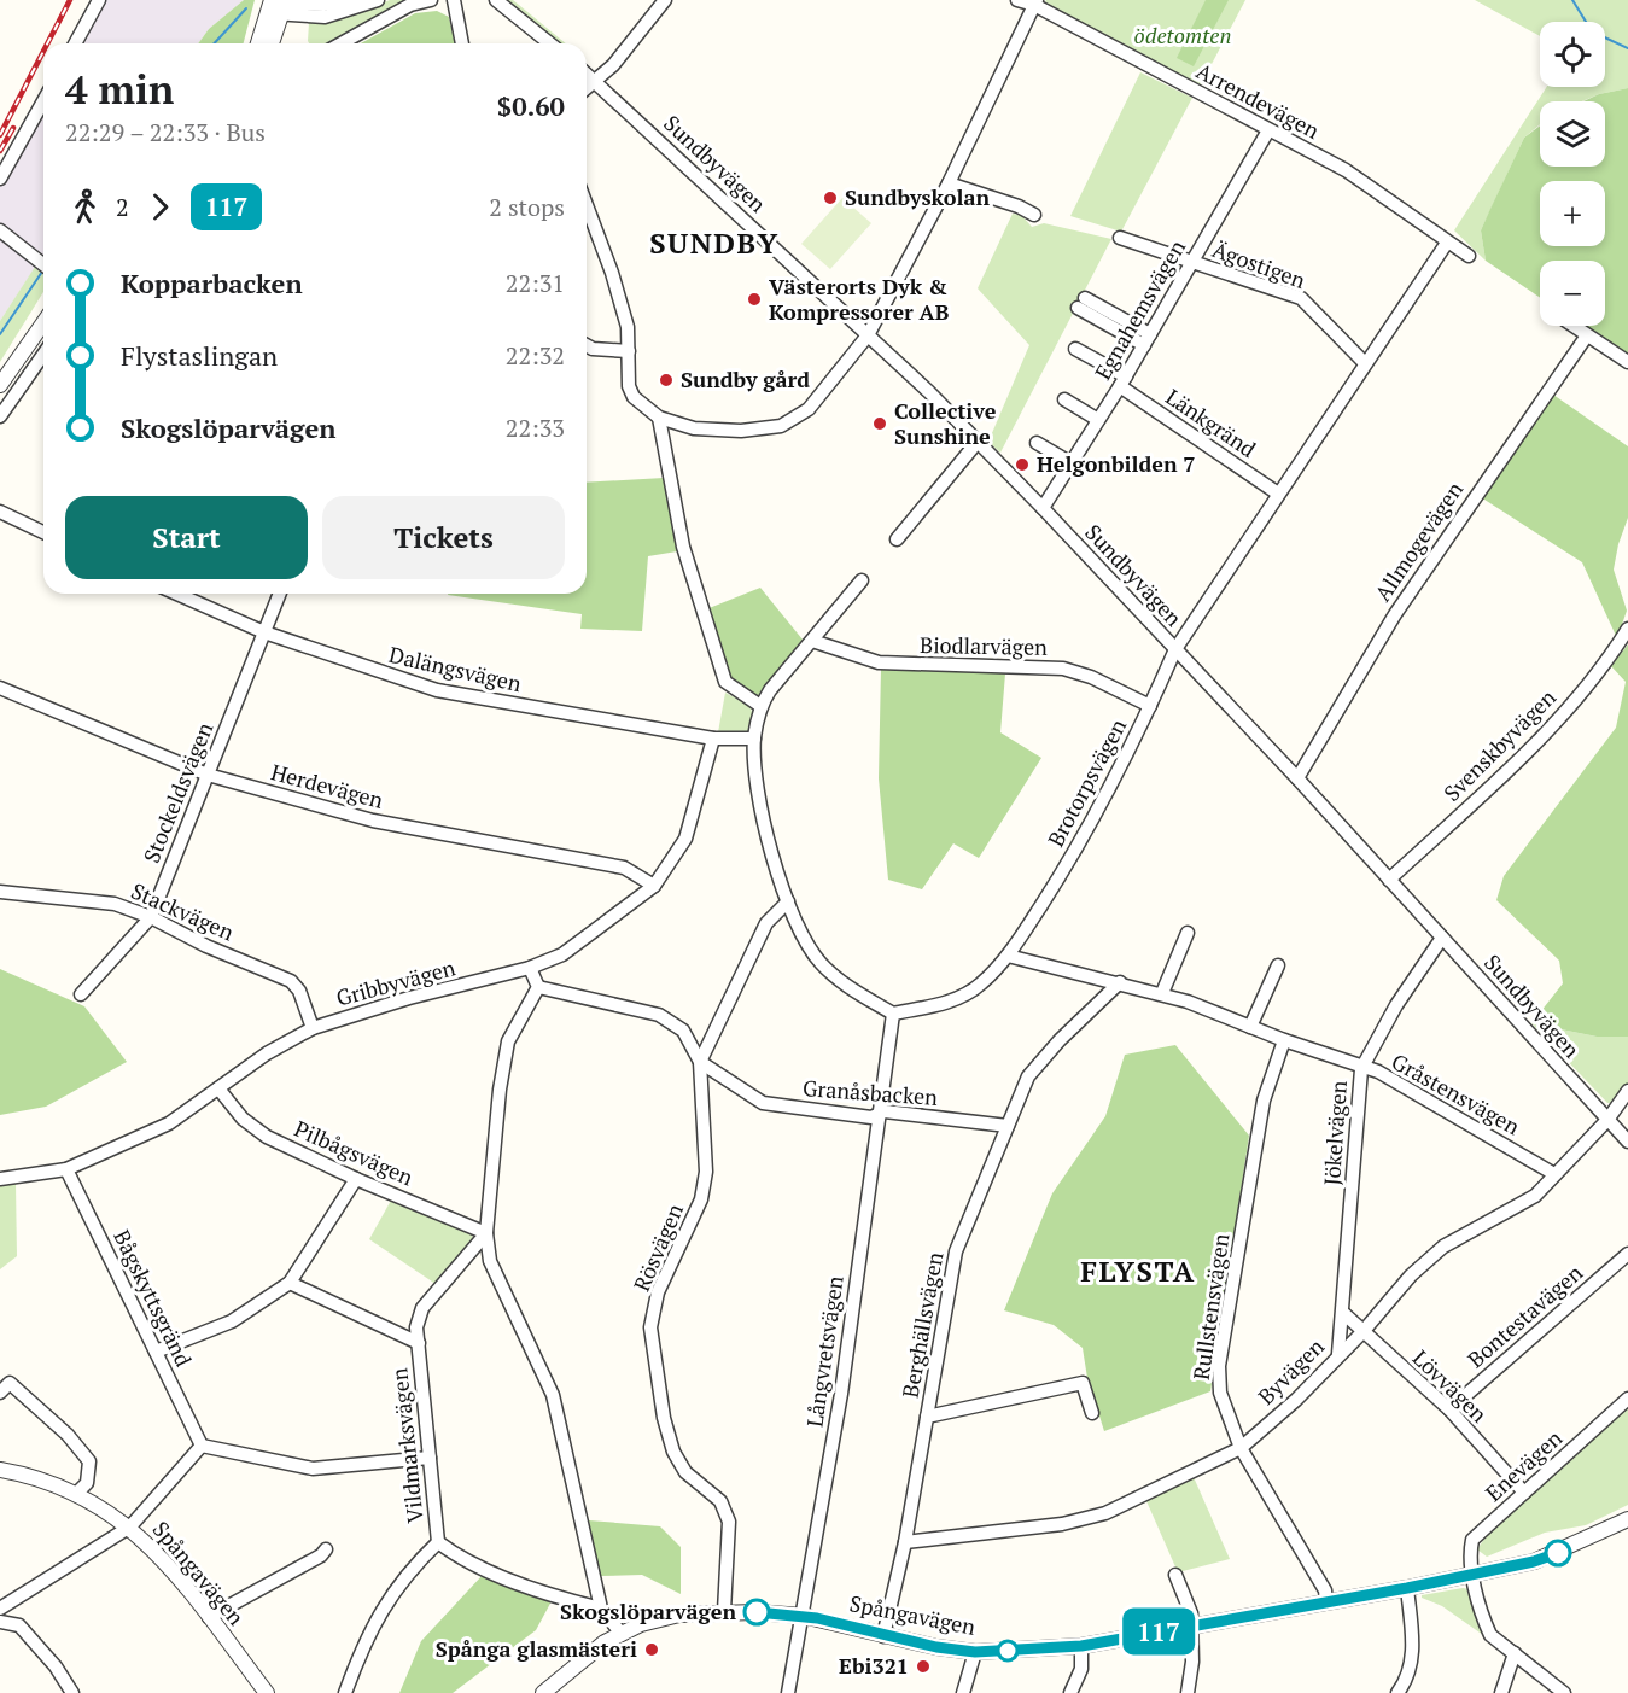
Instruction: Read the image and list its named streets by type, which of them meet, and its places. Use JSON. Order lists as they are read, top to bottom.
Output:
{
  "streets": {
    "street": [
      "Arrendevägen",
      "Sundbyvägen",
      "Ägostigen",
      "Egnahemsvägen",
      "Länkgränd",
      "Allmogevägen",
      "Biodlarvägen",
      "Dalängsvägen",
      "Svenskbyvägen",
      "Brotorpsvägen",
      "Herdevägen",
      "Stockeldsvägen",
      "Stackvägen",
      "Gribbyvägen",
      "Granåsbacken",
      "Gråstensvägen",
      "Jökelvägen",
      "Pilbågsvägen",
      "Rösvägen",
      "Bågskyttsgränd",
      "Rullstensvägen",
      "Bontestavägen",
      "Berghällsvägen",
      "Långvretsvägen",
      "Byvägen",
      "Lövvägen",
      "Vildmarksvägen",
      "Enevägen",
      "Spångavägen"
    ]
  },
  "crossings": [
    ["Arrendevägen", "Egnahemsvägen"],
    ["Arrendevägen", "Brotorpsvägen"],
    ["Sundbyvägen", "Egnahemsvägen"],
    ["Sundbyvägen", "Allmogevägen"],
    ["Sundbyvägen", "Svenskbyvägen"],
    ["Sundbyvägen", "Brotorpsvägen"],
    ["Sundbyvägen", "Jökelvägen"],
    ["Sundbyvägen", "Byvägen"],
    ["Ägostigen", "Egnahemsvägen"],
    ["Ägostigen", "Brotorpsvägen"],
    ["Egnahemsvägen", "Länkgränd"],
    ["Länkgränd", "Brotorpsvägen"],
    ["Biodlarvägen", "Brotorpsvägen"],
    ["Dalängsvägen", "Stockeldsvägen"],
    ["Dalängsvägen", "Gribbyvägen"],
    ["Brotorpsvägen", "Gråstensvägen"],
    ["Brotorpsvägen", "Långvretsvägen"],
    ["Herdevägen", "Stockeldsvägen"],
    ["Herdevägen", "Gribbyvägen"],
    ["Stockeldsvägen", "Stackvägen"],
    ["Stackvägen", "Gribbyvägen"],
    ["Gribbyvägen", "Pilbågsvägen"],
    ["Gribbyvägen", "Bågskyttsgränd"],
    ["Granåsbacken", "Rösvägen"],
    ["Granåsbacken", "Berghällsvägen"],
    ["Granåsbacken", "Långvretsvägen"],
    ["Gråstensvägen", "Jökelvägen"],
    ["Gråstensvägen", "Rullstensvägen"],
    ["Gråstensvägen", "Berghällsvägen"],
    ["Gråstensvägen", "Byvägen"],
    ["Jökelvägen", "Byvägen"],
    ["Jökelvägen", "Lövvägen"],
    ["Pilbågsvägen", "Vildmarksvägen"],
    ["Rösvägen", "Spångavägen"],
    ["Rullstensvägen", "Byvägen"],
    ["Rullstensvägen", "Spångavägen"],
    ["Bontestavägen", "Lövvägen"],
    ["Berghällsvägen", "Byvägen"],
    ["Berghällsvägen", "Spångavägen"],
    ["Långvretsvägen", "Spångavägen"],
    ["Byvägen", "Lövvägen"],
    ["Lövvägen", "Enevägen"],
    ["Enevägen", "Spångavägen"]
  ],
  "districts": ["SUNDBY", "FLYSTA"],
  "parks": ["ödetomten"],
  "places": [
    "Sundbyskolan",
    "Västerorts Dyk & Kompressorer AB",
    "Sundby gård",
    "Collective Sunshine",
    "Helgonbilden 7",
    "Skogslöparvägen",
    "Spånga glasmästeri",
    "Ebi321"
  ],
  "lines": ["bus line 117"],
  "page": {
    "on_map": "117",
    "map_buttons": ["+", "−"],
    "heading": ["4 min", "22:29 – 22:33 · Bus", "$0.60"],
    "legs": ["2", "117", "2 stops"],
    "list": [
      {
        "name": "Kopparbacken",
        "value": "22:31"
      },
      {
        "name": "Flystaslingan",
        "value": "22:32"
      },
      {
        "name": "Skogslöparvägen",
        "value": "22:33"
      }
    ],
    "buttons": ["Start", "Tickets"]
  }
}
